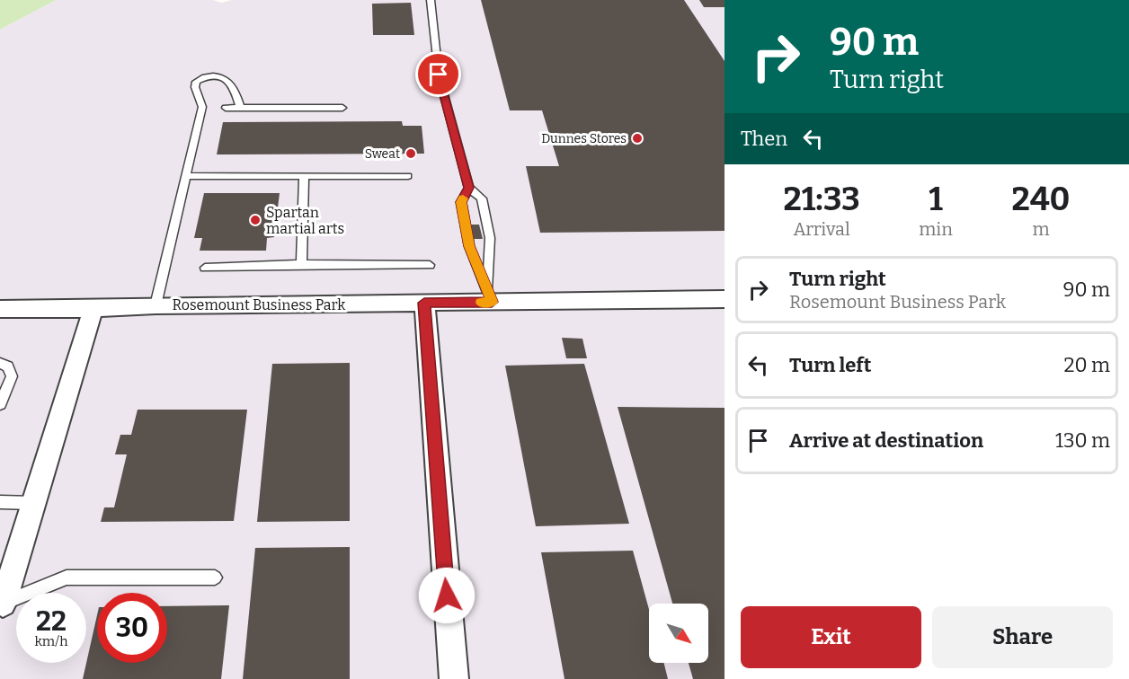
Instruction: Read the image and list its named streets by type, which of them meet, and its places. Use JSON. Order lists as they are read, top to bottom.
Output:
{
  "streets": {
    "street": ["Rosemount Business Park"]
  },
  "places": ["Dunnes Stores", "Sweat", "Spartan martial arts"],
  "north": "bottom right",
  "page": {
    "turn": ["90 m", "Turn right"],
    "then": "Then",
    "eta": [
      "21:33",
      "Arrival",
      "1",
      "min",
      "240",
      "m"
    ],
    "list": [
      {
        "name": "Turn right",
        "note": "Rosemount Business Park",
        "value": "90 m"
      },
      {
        "name": "Turn left",
        "value": "20 m"
      },
      {
        "name": "Arrive at destination",
        "value": "130 m"
      }
    ],
    "speed": "22 km/h",
    "limit": "30",
    "buttons": ["Exit", "Share"]
  }
}
